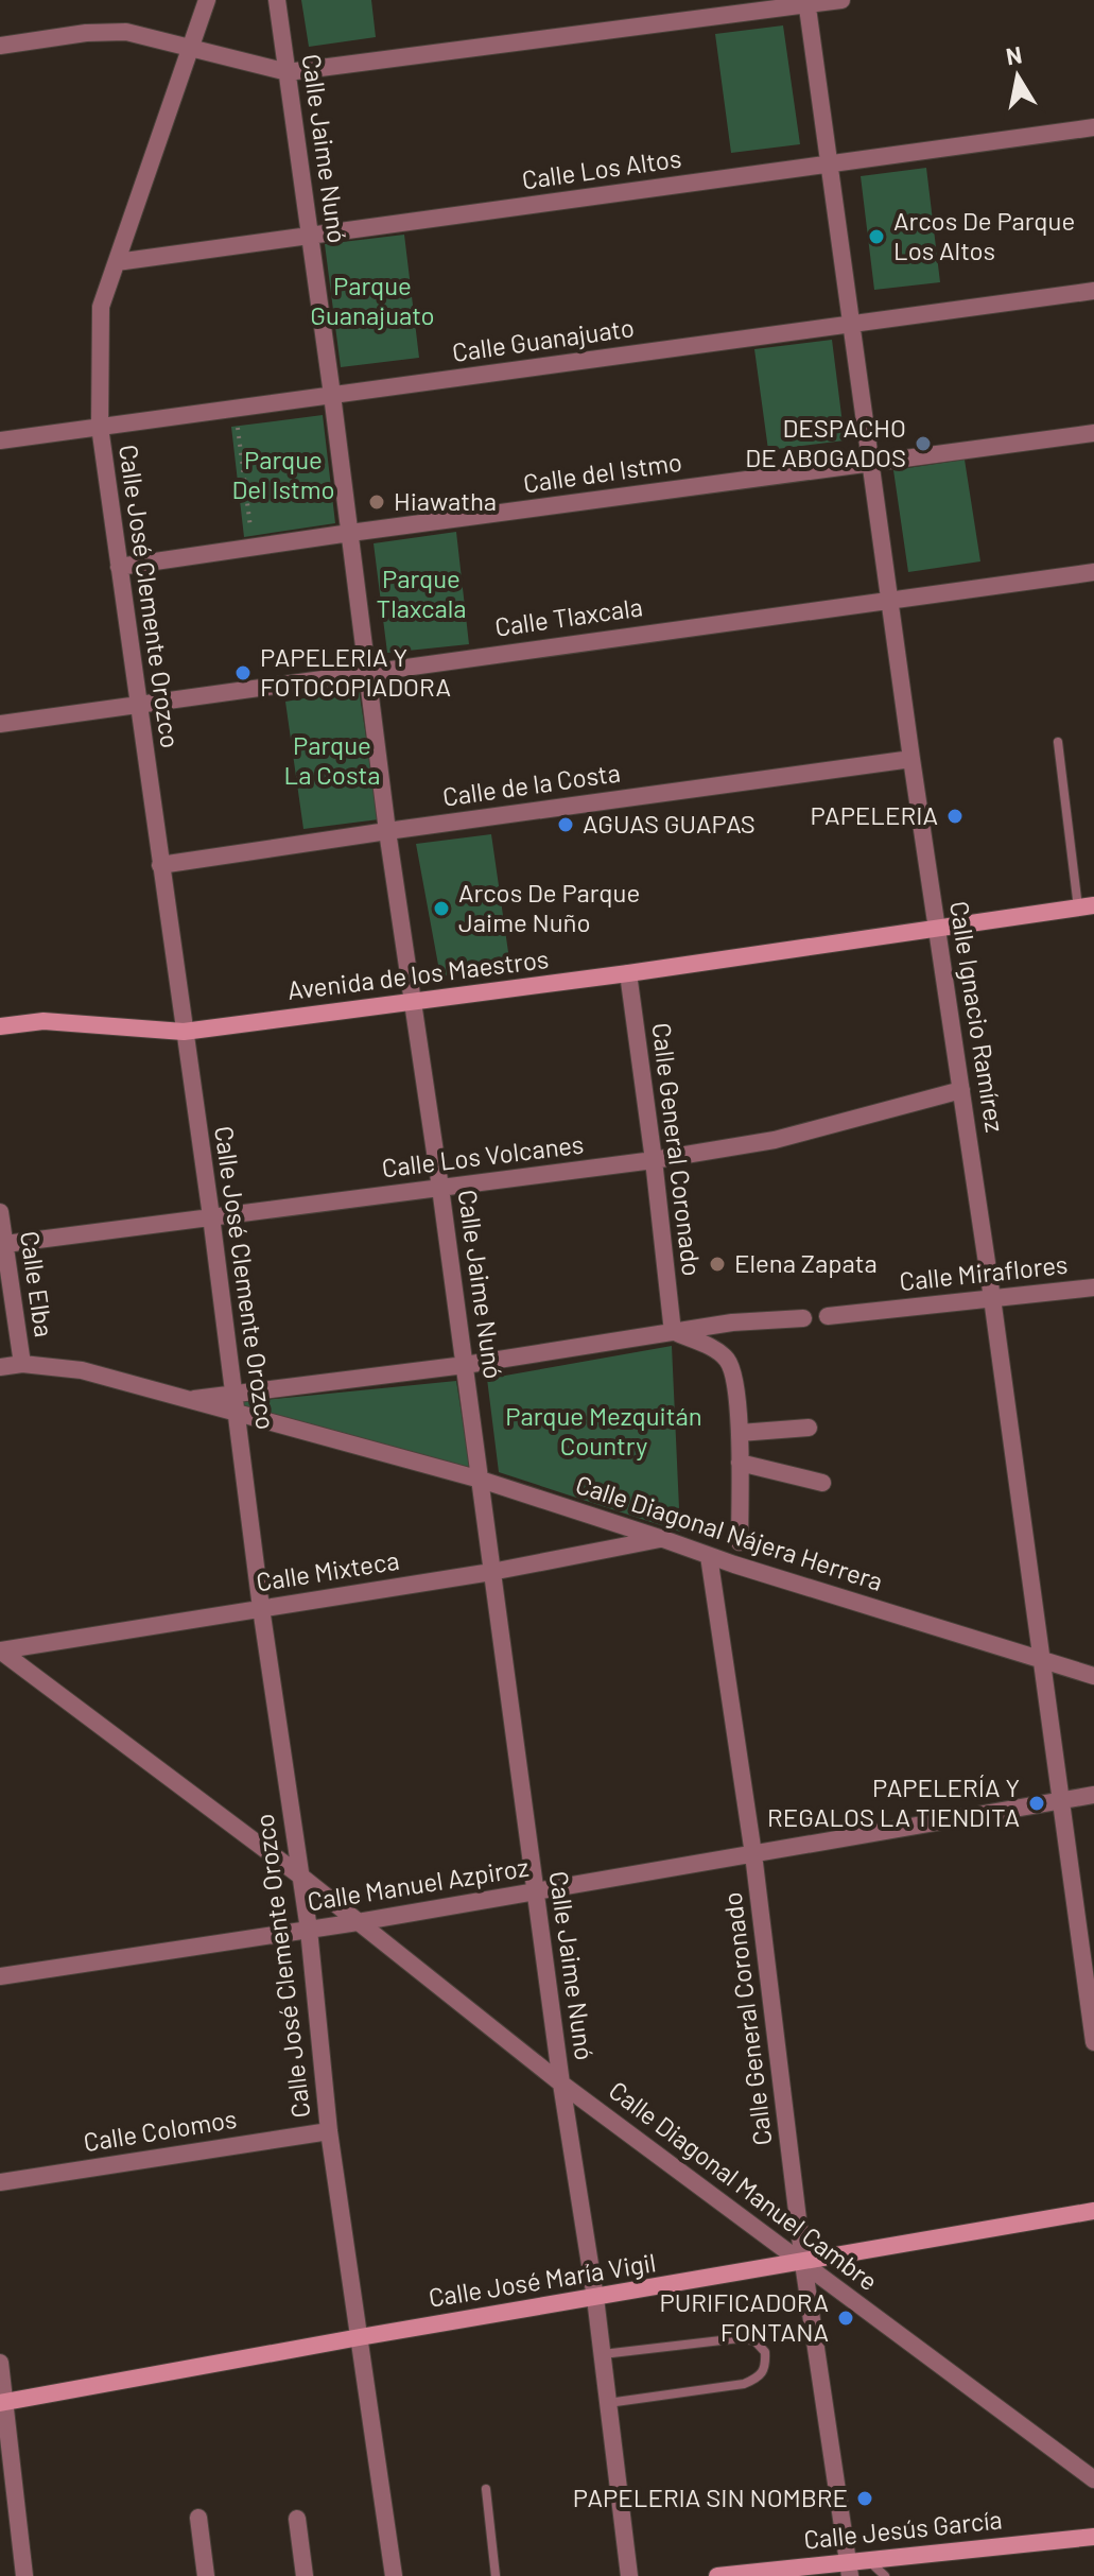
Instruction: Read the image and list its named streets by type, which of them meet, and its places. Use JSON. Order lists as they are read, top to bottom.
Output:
{
  "streets": {
    "street": [
      "Calle Jaime Nunó",
      "Calle Los Altos",
      "Calle Guanajuato",
      "Calle del Istmo",
      "Calle José Clemente Orozco",
      "Calle Tlaxcala",
      "Calle de la Costa",
      "Avenida de los Maestros",
      "Calle Ignacio Ramírez",
      "Calle General Coronado",
      "Calle Los Volcanes",
      "Calle Miraflores",
      "Calle Elba",
      "Calle Diagonal Nájera Herrera",
      "Calle Mixteca",
      "Calle Manuel Azpiroz",
      "Calle Colomos",
      "Calle Diagonal Manuel Cambre",
      "Calle José María Vigil",
      "Calle Jesús García"
    ]
  },
  "crossings": [
    ["Calle Jaime Nunó", "Calle Los Altos"],
    ["Calle Jaime Nunó", "Calle Guanajuato"],
    ["Calle Jaime Nunó", "Calle del Istmo"],
    ["Calle Jaime Nunó", "Calle Tlaxcala"],
    ["Calle Jaime Nunó", "Calle de la Costa"],
    ["Calle Jaime Nunó", "Avenida de los Maestros"],
    ["Calle Jaime Nunó", "Calle Los Volcanes"],
    ["Calle Jaime Nunó", "Calle Diagonal Nájera Herrera"],
    ["Calle Jaime Nunó", "Calle Mixteca"],
    ["Calle Jaime Nunó", "Calle Manuel Azpiroz"],
    ["Calle Jaime Nunó", "Calle Diagonal Manuel Cambre"],
    ["Calle Jaime Nunó", "Calle José María Vigil"],
    ["Calle Los Altos", "Calle José Clemente Orozco"],
    ["Calle Los Altos", "Calle Ignacio Ramírez"],
    ["Calle Guanajuato", "Calle José Clemente Orozco"],
    ["Calle Guanajuato", "Calle Ignacio Ramírez"],
    ["Calle del Istmo", "Calle José Clemente Orozco"],
    ["Calle del Istmo", "Calle Ignacio Ramírez"],
    ["Calle José Clemente Orozco", "Calle Tlaxcala"],
    ["Calle José Clemente Orozco", "Calle de la Costa"],
    ["Calle José Clemente Orozco", "Avenida de los Maestros"],
    ["Calle José Clemente Orozco", "Calle Los Volcanes"],
    ["Calle José Clemente Orozco", "Calle Diagonal Nájera Herrera"],
    ["Calle José Clemente Orozco", "Calle Mixteca"],
    ["Calle José Clemente Orozco", "Calle Manuel Azpiroz"],
    ["Calle José Clemente Orozco", "Calle Colomos"],
    ["Calle José Clemente Orozco", "Calle Diagonal Manuel Cambre"],
    ["Calle José Clemente Orozco", "Calle José María Vigil"],
    ["Calle Tlaxcala", "Calle Ignacio Ramírez"],
    ["Calle de la Costa", "Calle Ignacio Ramírez"],
    ["Avenida de los Maestros", "Calle Ignacio Ramírez"],
    ["Avenida de los Maestros", "Calle General Coronado"],
    ["Calle Ignacio Ramírez", "Calle Los Volcanes"],
    ["Calle Ignacio Ramírez", "Calle Miraflores"],
    ["Calle Ignacio Ramírez", "Calle Diagonal Nájera Herrera"],
    ["Calle Ignacio Ramírez", "Calle Manuel Azpiroz"],
    ["Calle General Coronado", "Calle Los Volcanes"],
    ["Calle General Coronado", "Calle Diagonal Nájera Herrera"],
    ["Calle General Coronado", "Calle Manuel Azpiroz"],
    ["Calle General Coronado", "Calle Diagonal Manuel Cambre"],
    ["Calle General Coronado", "Calle José María Vigil"],
    ["Calle General Coronado", "Calle Jesús García"],
    ["Calle Los Volcanes", "Calle Elba"],
    ["Calle Elba", "Calle Diagonal Nájera Herrera"],
    ["Calle Diagonal Nájera Herrera", "Calle Mixteca"],
    ["Calle Mixteca", "Calle Diagonal Manuel Cambre"],
    ["Calle Manuel Azpiroz", "Calle Diagonal Manuel Cambre"],
    ["Calle Diagonal Manuel Cambre", "Calle José María Vigil"]
  ],
  "parks": [
    "Parque Guanajuato",
    "Parque Del Istmo",
    "Parque Tlaxcala",
    "Parque La Costa",
    "Parque Mezquitán Country"
  ],
  "places": [
    "Arcos De Parque Los Altos",
    "DESPACHO DE ABOGADOS",
    "Hiawatha",
    "PAPELERIA Y FOTOCOPIADORA",
    "PAPELERIA",
    "AGUAS GUAPAS",
    "Arcos De Parque Jaime Nuño",
    "Elena Zapata",
    "PAPELERÍA Y REGALOS LA TIENDITA",
    "PURIFICADORA FONTANA",
    "PAPELERIA SIN NOMBRE"
  ],
  "north": "top"
}
